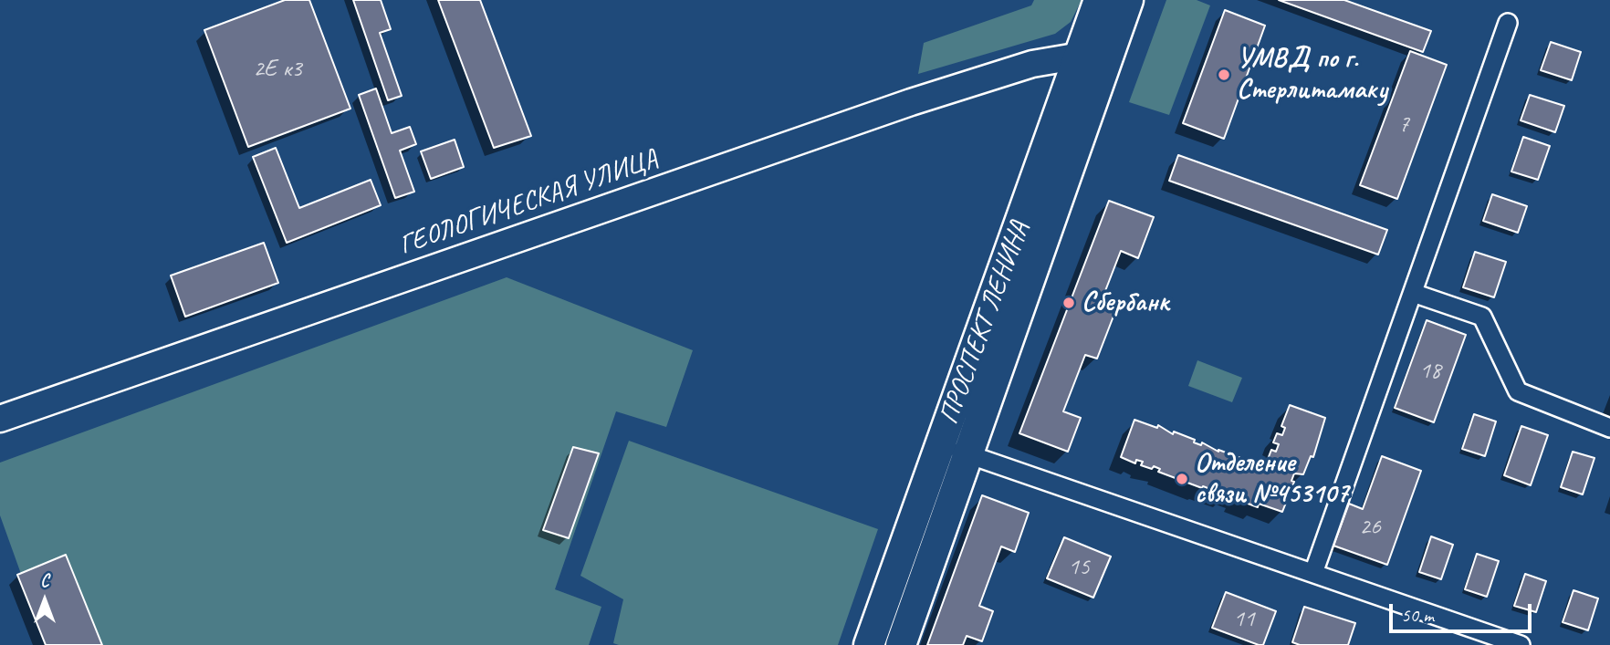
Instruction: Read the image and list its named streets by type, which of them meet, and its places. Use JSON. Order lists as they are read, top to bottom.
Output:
{
  "streets": {
    "main road": ["ГЕОЛОГИЧЕСКАЯ УЛИЦА", "ПРОСПЕКТ ЛЕНИНА"]
  },
  "crossings": [
    ["ГЕОЛОГИЧЕСКАЯ УЛИЦА", "ПРОСПЕКТ ЛЕНИНА"]
  ],
  "places": ["УМВД по г. Стерлитамаку", "Сбербанк", "Отделение связи №453107"],
  "house_numbers": [
    "2Е к3",
    "7",
    "18",
    "26",
    "15",
    "11"
  ],
  "scale_bar": "50 m",
  "north": "top"
}
